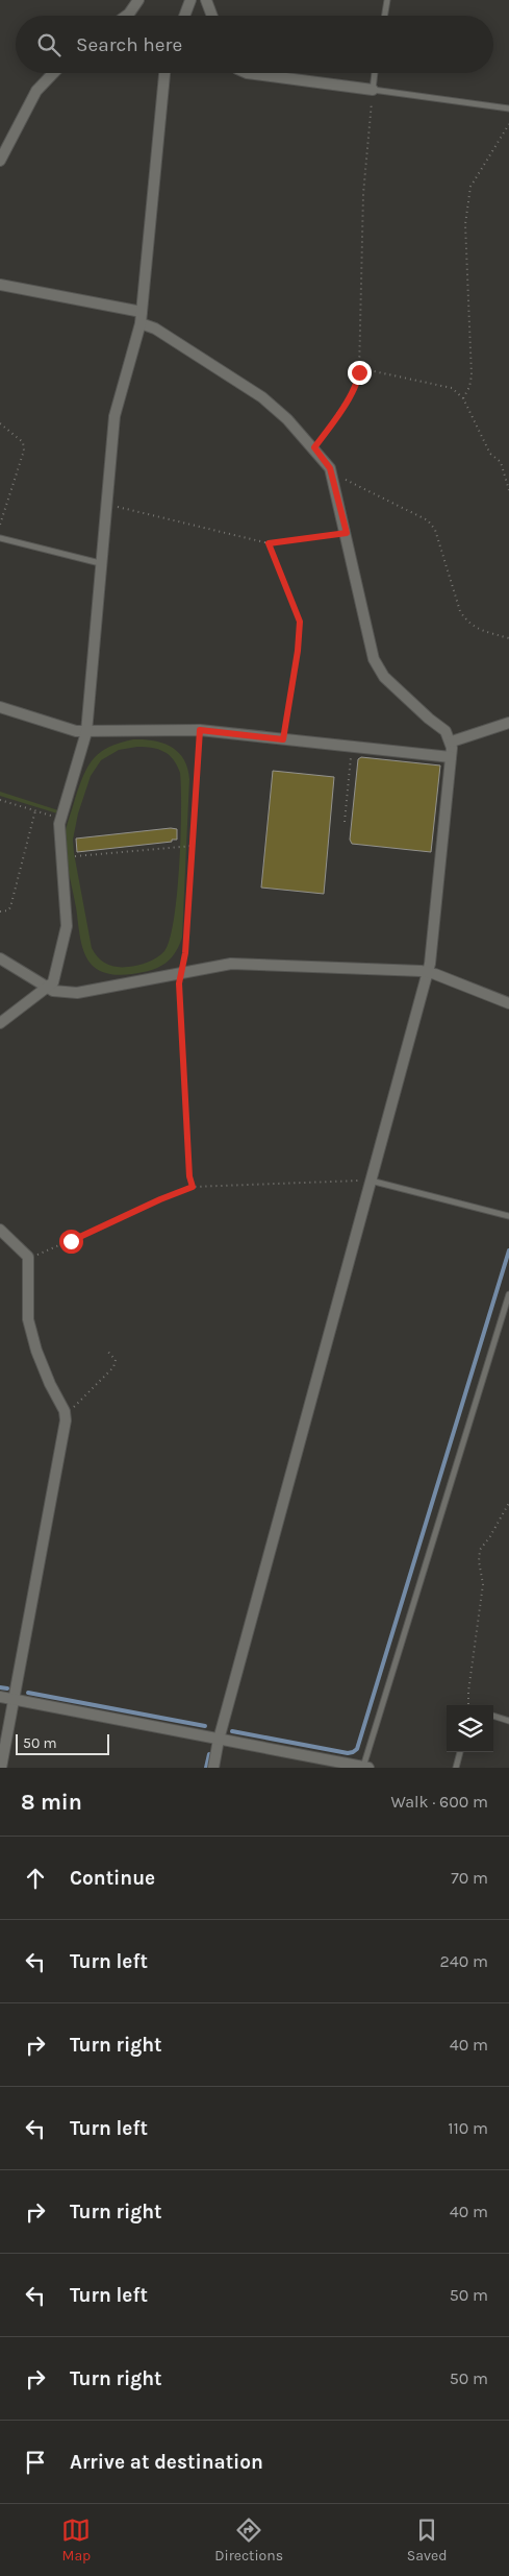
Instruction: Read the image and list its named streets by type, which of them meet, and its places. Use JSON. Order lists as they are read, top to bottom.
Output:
{
  "scale_bar": "50 m",
  "page": {
    "search": "Search here",
    "scale": "50 m",
    "heading": ["8 min", "Walk · 600 m"],
    "list": [
      ["Continue", "70 m"],
      ["Turn left", "240 m"],
      ["Turn right", "40 m"],
      ["Turn left", "110 m"],
      ["Turn right", "40 m"],
      ["Turn left", "50 m"],
      ["Turn right", "50 m"],
      "Arrive at destination"
    ],
    "nav": ["Map", "Directions", "Saved"]
  }
}
